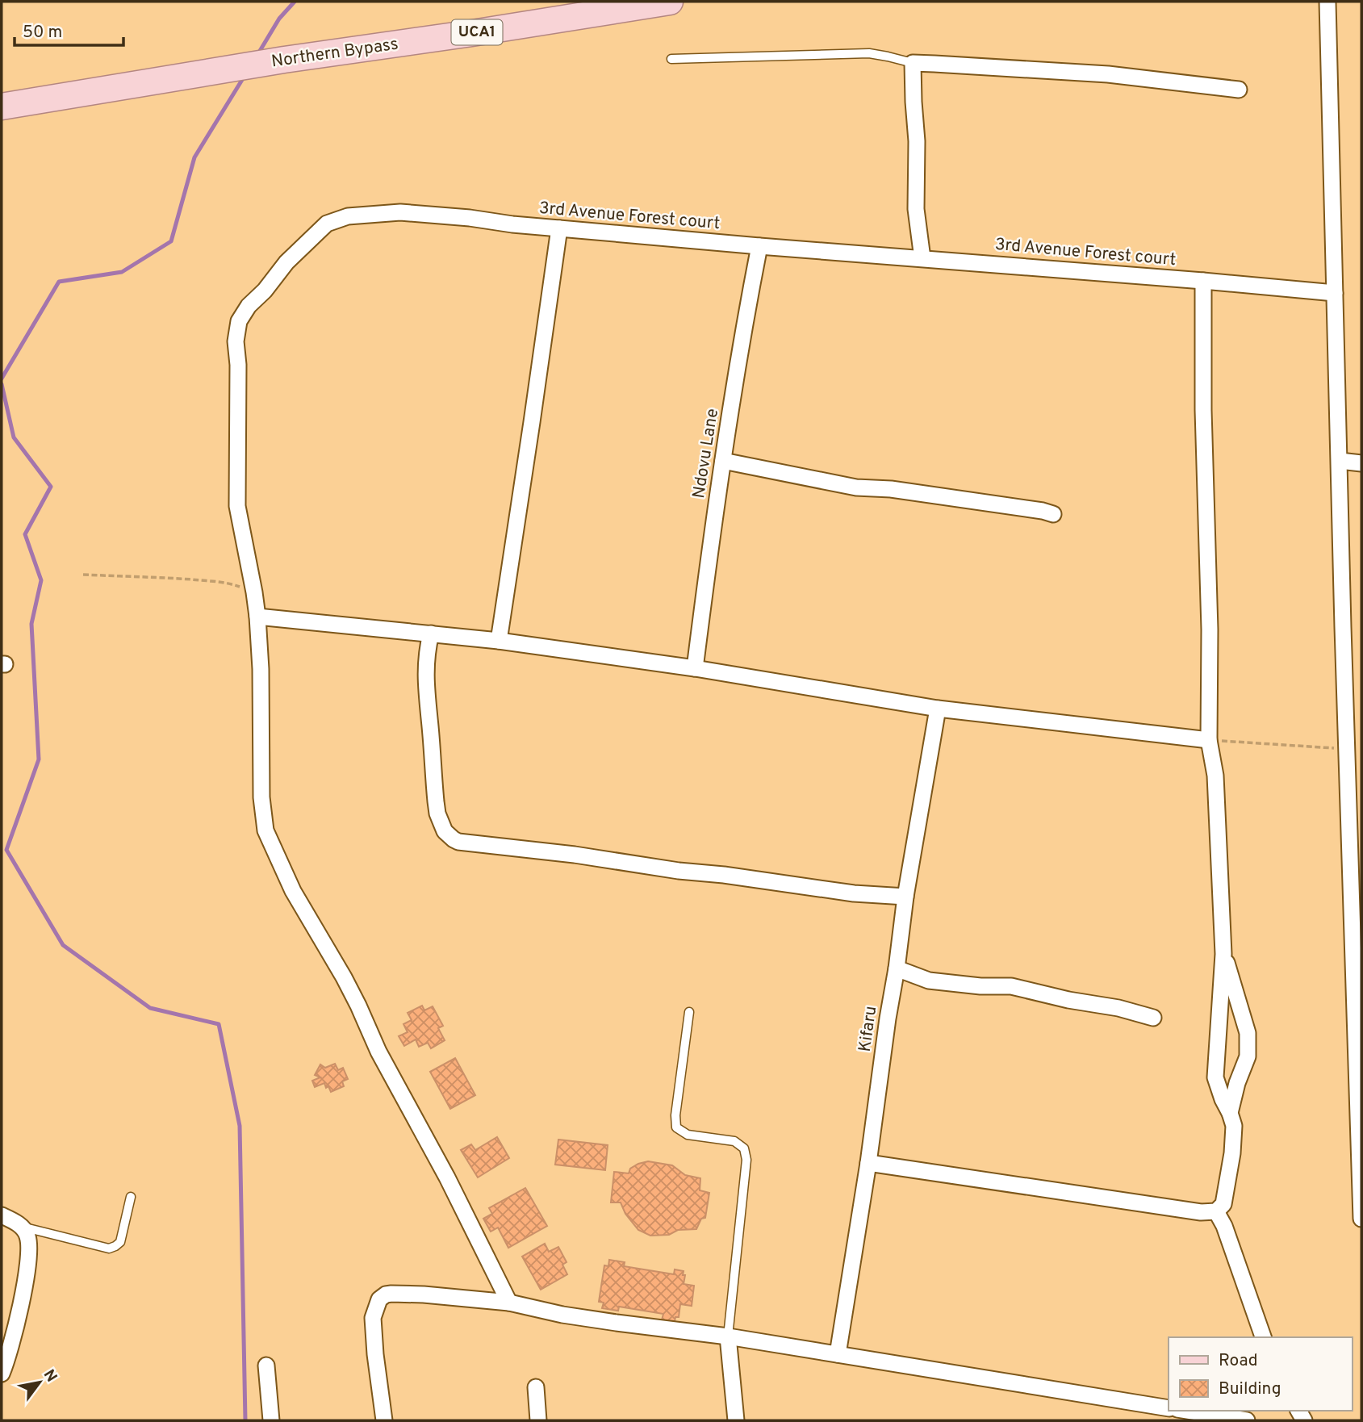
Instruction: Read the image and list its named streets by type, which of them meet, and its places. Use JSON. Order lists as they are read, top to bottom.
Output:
{
  "streets": {
    "main road": ["UCA1", "Northern Bypass"],
    "street": ["3rd Avenue Forest court", "Ndovu Lane", "Kifaru"]
  },
  "crossings": [
    ["3rd Avenue Forest court", "Ndovu Lane"]
  ],
  "legend": ["Road", "Building"],
  "scale_bar": "50 m",
  "north": "top right"
}
